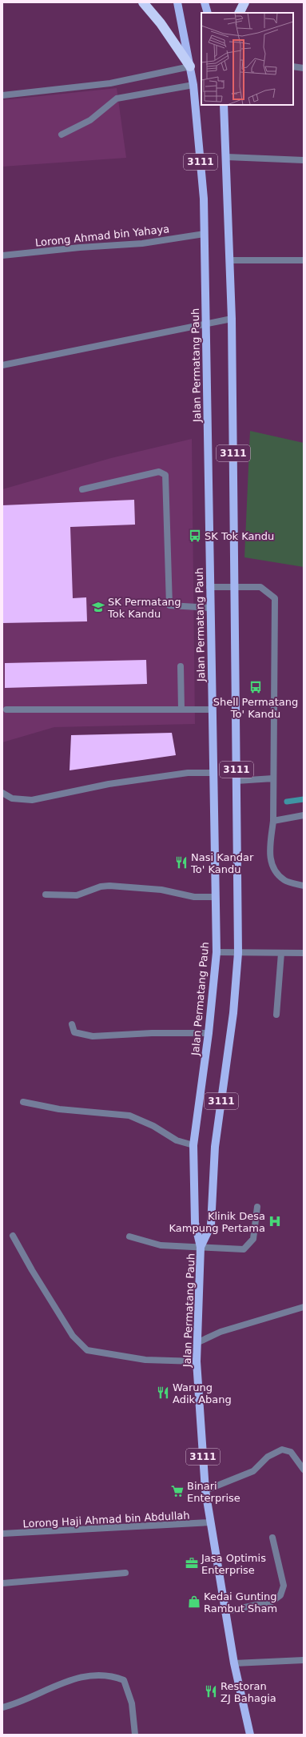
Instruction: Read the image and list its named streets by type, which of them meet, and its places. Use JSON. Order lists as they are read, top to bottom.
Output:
{
  "streets": {
    "main road": ["3111", "Jalan Permatang Pauh"],
    "street": ["Lorong Ahmad bin Yahaya", "Lorong Haji Ahmad bin Abdullah"]
  },
  "crossings": [
    ["Lorong Ahmad bin Yahaya", "Jalan Permatang Pauh"],
    ["Jalan Permatang Pauh", "Lorong Haji Ahmad bin Abdullah"]
  ],
  "places": {
    "bus stop": ["SK Tok Kandu", "Shell Permatang To' Kandu"],
    "school or university": ["SK Permatang Tok Kandu"],
    "restaurant": ["Nasi Kandar To' Kandu", "Warung Adik Abang", "Restoran ZJ Bahagia"],
    "hospital": ["Klinik Desa Kampung Pertama"],
    "supermarket": ["Binari Enterprise"],
    "office": ["Jasa Optimis Enterprise"],
    "shop": ["Kedai Gunting Rambut Sham"]
  }
}
